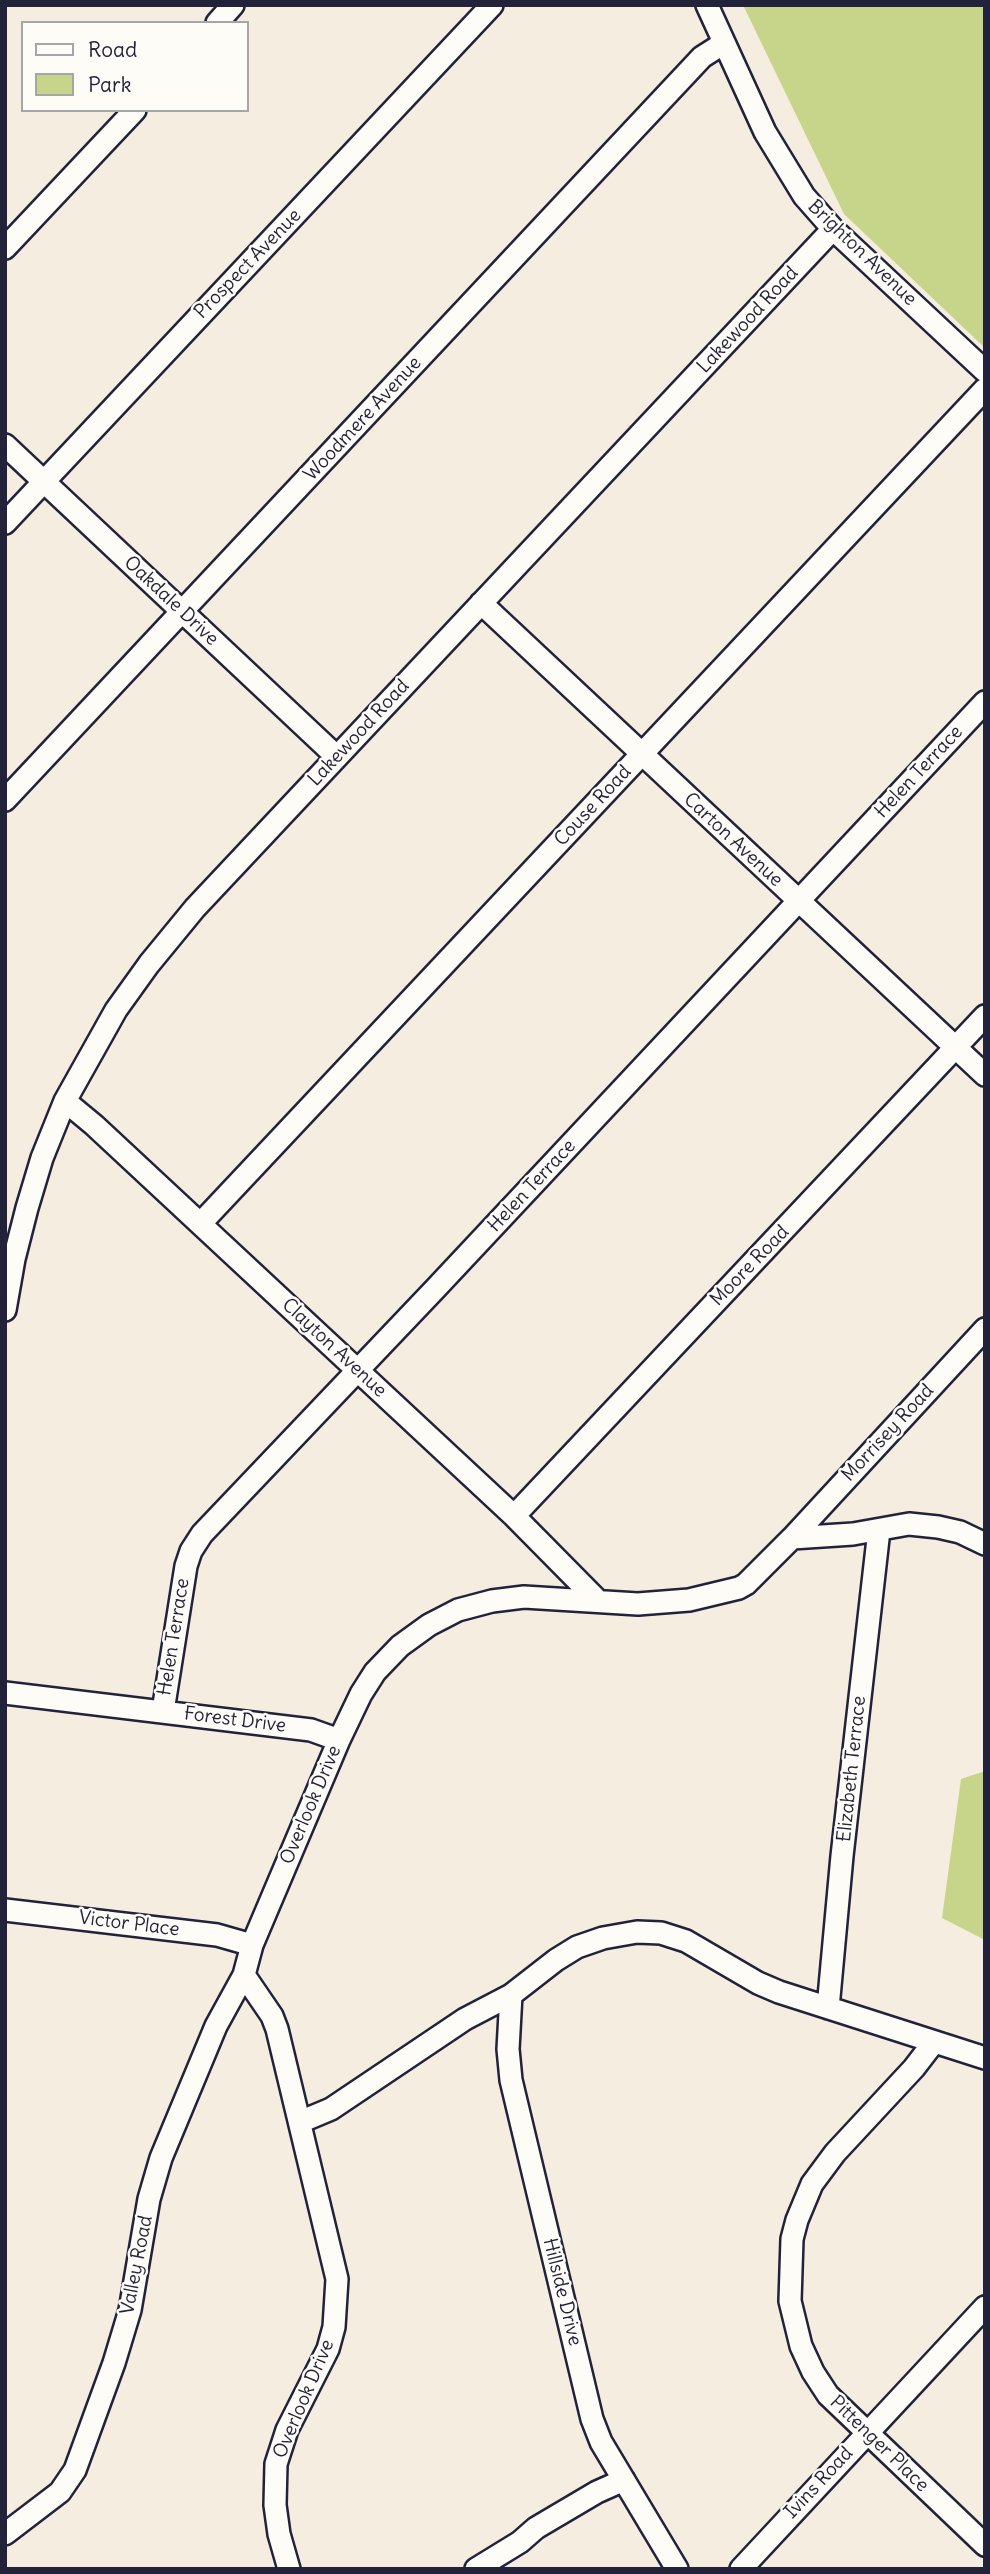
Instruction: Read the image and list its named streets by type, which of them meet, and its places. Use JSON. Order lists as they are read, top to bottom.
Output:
{
  "streets": {
    "street": [
      "Brighton Avenue",
      "Prospect Avenue",
      "Lakewood Road",
      "Woodmere Avenue",
      "Oakdale Drive",
      "Helen Terrace",
      "Couse Road",
      "Carton Avenue",
      "Moore Road",
      "Clayton Avenue",
      "Morrisey Road",
      "Forest Drive",
      "Elizabeth Terrace",
      "Overlook Drive",
      "Victor Place",
      "Valley Road",
      "Hillside Drive",
      "Pittenger Place",
      "Ivins Road"
    ]
  },
  "crossings": [
    ["Brighton Avenue", "Lakewood Road"],
    ["Brighton Avenue", "Woodmere Avenue"],
    ["Prospect Avenue", "Oakdale Drive"],
    ["Lakewood Road", "Oakdale Drive"],
    ["Lakewood Road", "Carton Avenue"],
    ["Lakewood Road", "Clayton Avenue"],
    ["Woodmere Avenue", "Oakdale Drive"],
    ["Helen Terrace", "Carton Avenue"],
    ["Helen Terrace", "Clayton Avenue"],
    ["Helen Terrace", "Forest Drive"],
    ["Couse Road", "Carton Avenue"],
    ["Couse Road", "Clayton Avenue"],
    ["Carton Avenue", "Moore Road"],
    ["Moore Road", "Clayton Avenue"],
    ["Clayton Avenue", "Overlook Drive"],
    ["Morrisey Road", "Overlook Drive"],
    ["Forest Drive", "Overlook Drive"],
    ["Overlook Drive", "Victor Place"],
    ["Overlook Drive", "Valley Road"],
    ["Pittenger Place", "Ivins Road"]
  ],
  "legend": ["Road", "Park"]
}
